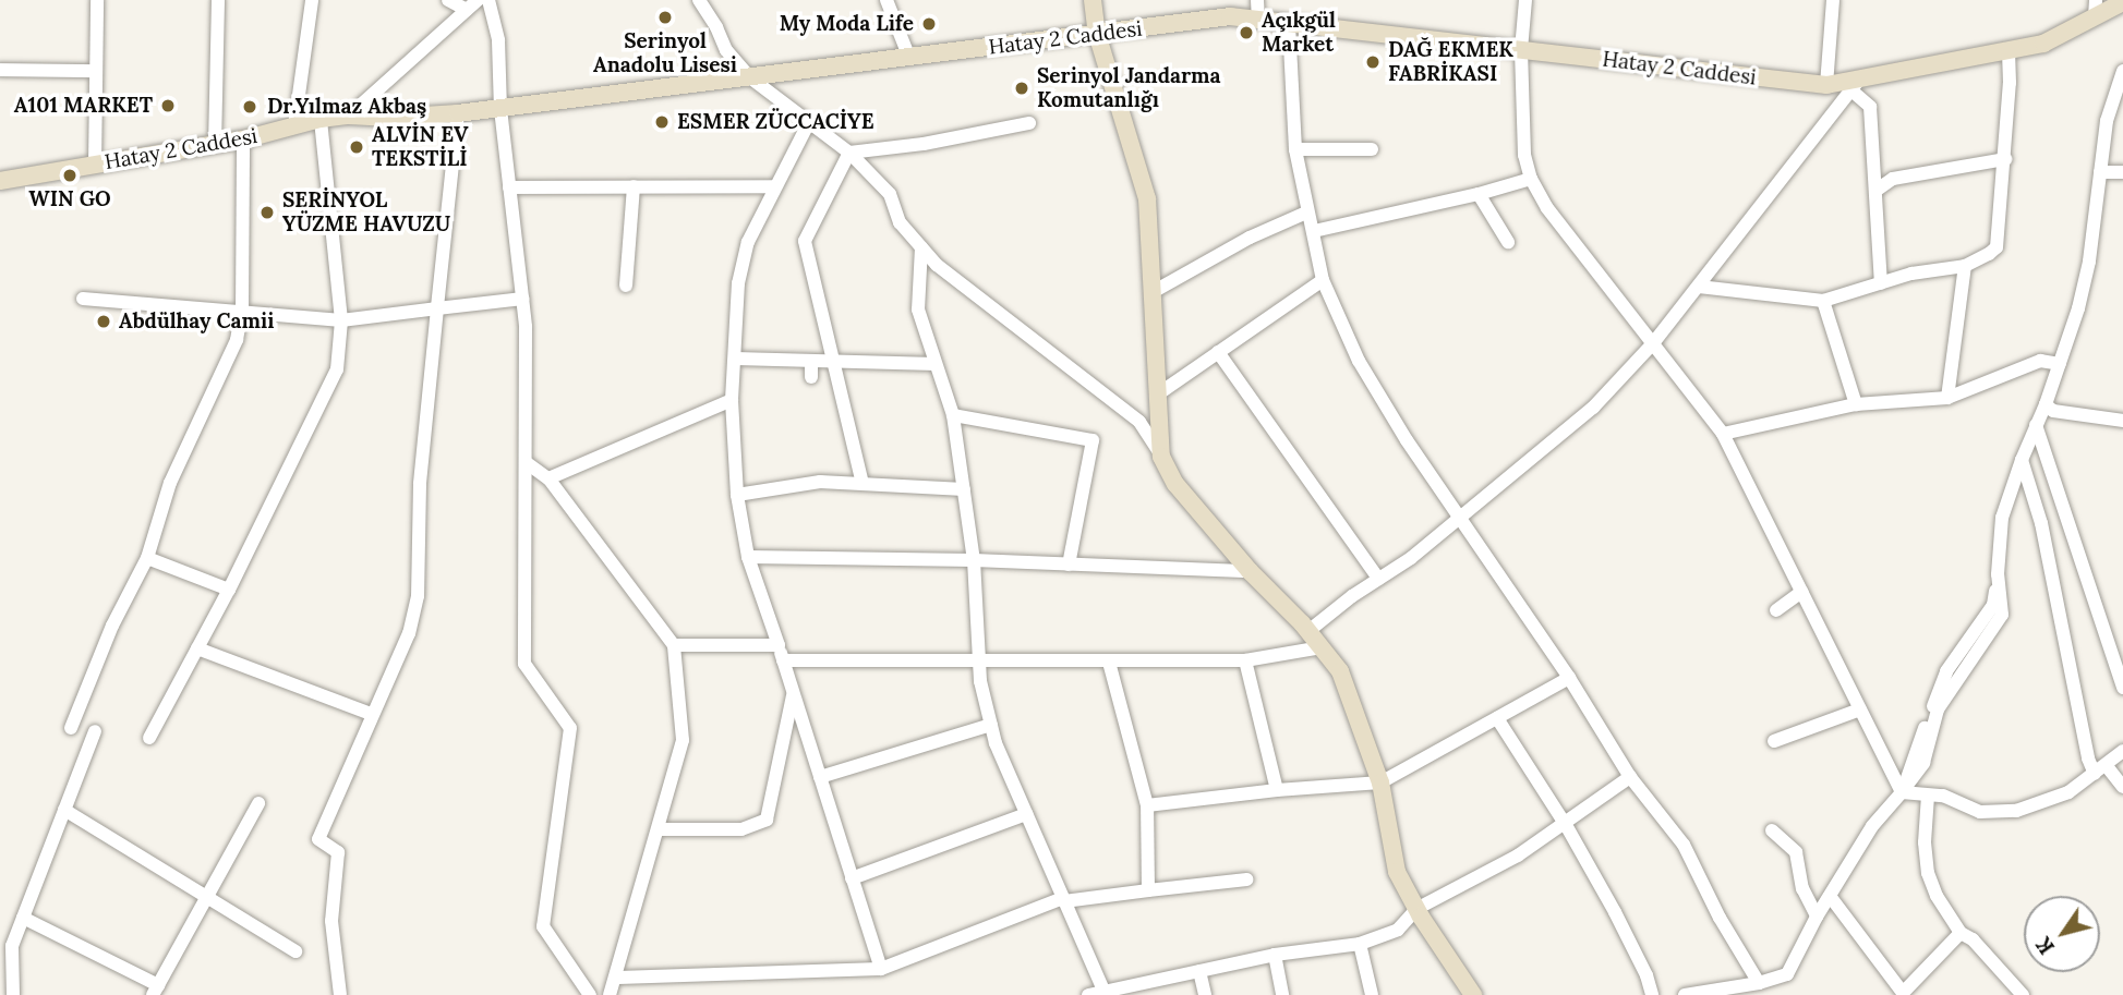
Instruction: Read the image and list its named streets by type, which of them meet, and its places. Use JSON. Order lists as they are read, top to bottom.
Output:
{
  "streets": {
    "street": ["Hatay 2 Caddesi"]
  },
  "places": [
    "Serinyol Anadolu Lisesi",
    "My Moda Life",
    "Açıkgül Market",
    "DAĞ EKMEK FABRİKASI",
    "Serinyol Jandarma Komutanlığı",
    "A101 MARKET",
    "Dr.Yılmaz Akbaş",
    "ESMER ZÜCCACİYE",
    "ALVİN EV TEKSTİLİ",
    "WIN GO",
    "SERİNYOL YÜZME HAVUZU",
    "Abdülhay Camii"
  ],
  "north": "bottom left"
}
